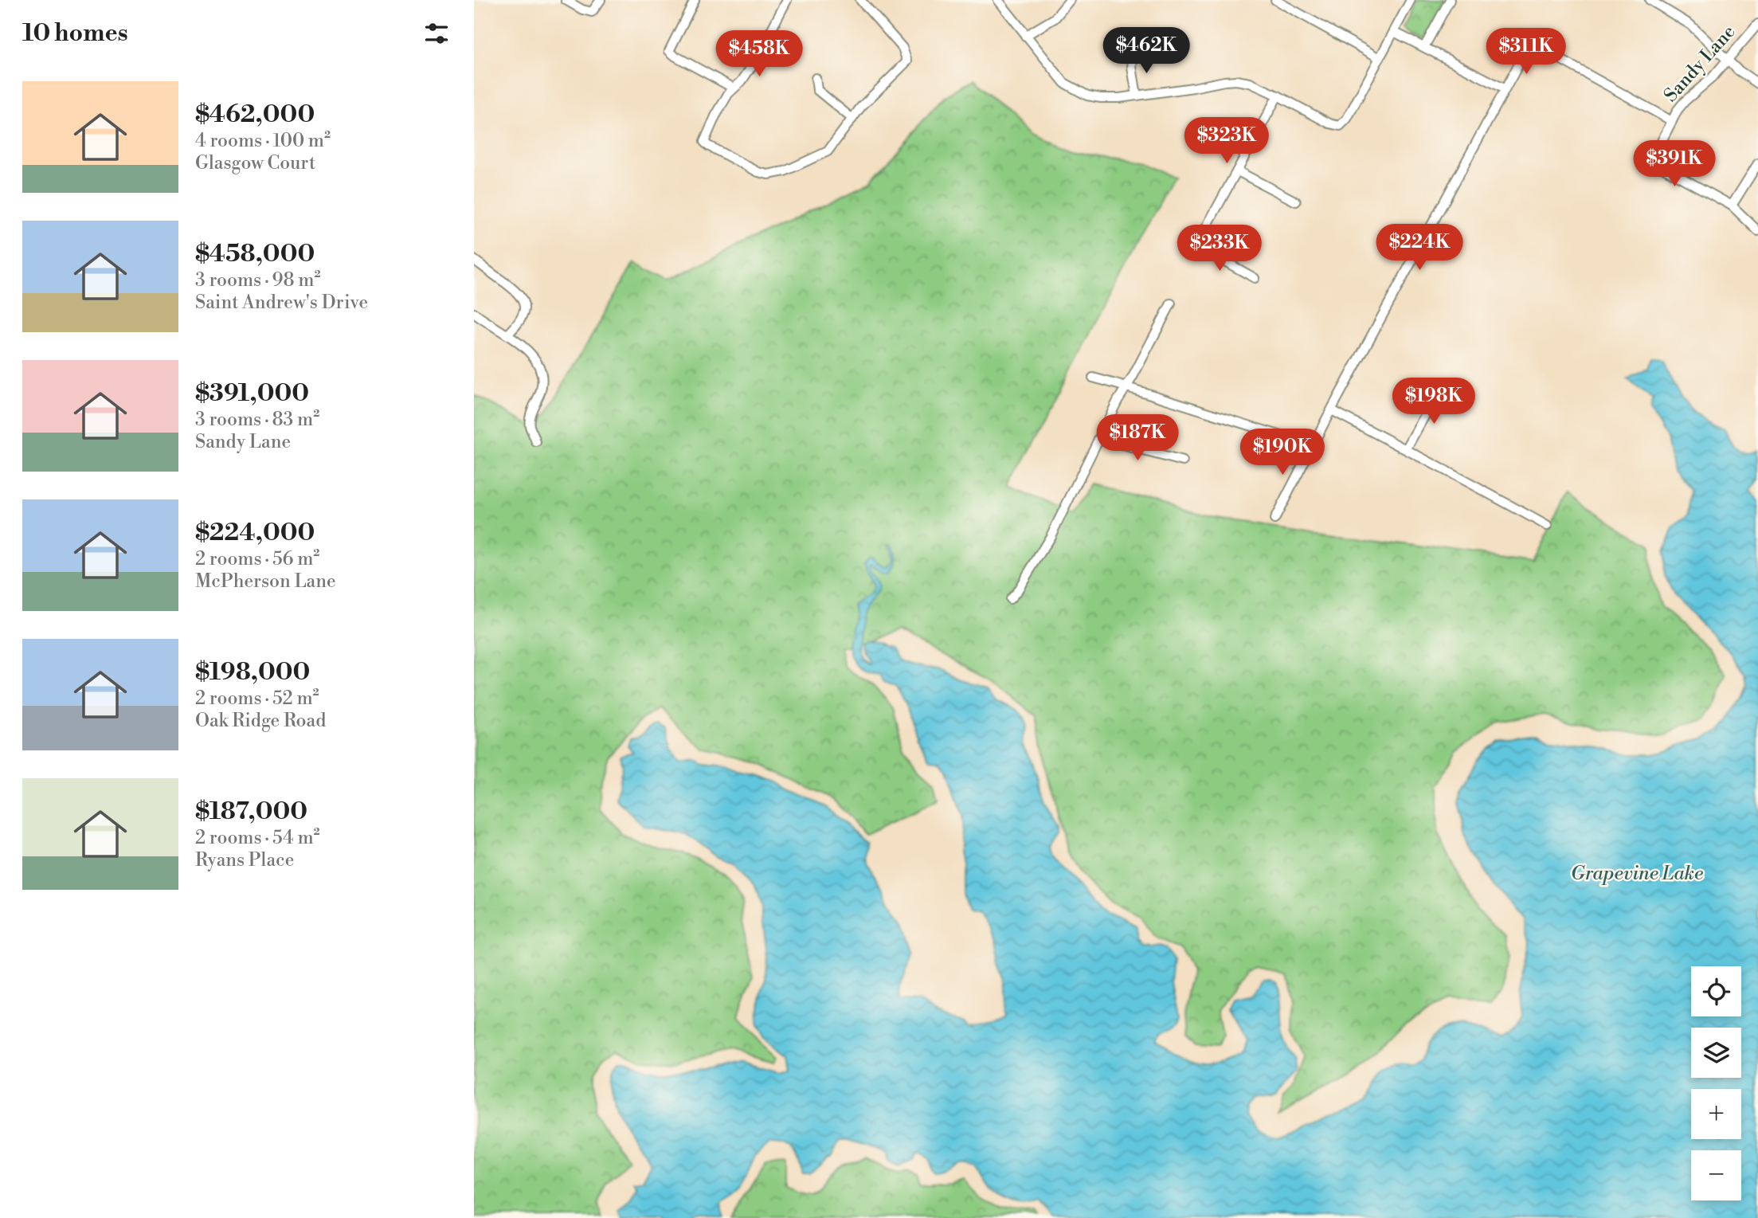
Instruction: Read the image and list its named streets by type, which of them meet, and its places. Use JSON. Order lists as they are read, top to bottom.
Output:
{
  "streets": {
    "street": ["Sandy Lane"]
  },
  "water": ["Grapevine Lake"],
  "page": {
    "heading": "10 homes",
    "price": [
      "$462K",
      "$311K",
      "$458K",
      "$323K",
      "$391K",
      "$224K",
      "$233K",
      "$198K",
      "$187K",
      "$190K"
    ],
    "list": [
      {
        "name": "$462,000",
        "note": "4 rooms · 100 m² · Glasgow Court"
      },
      {
        "name": "$458,000",
        "note": "3 rooms · 98 m² · Saint Andrew's Drive"
      },
      {
        "name": "$391,000",
        "note": "3 rooms · 83 m² · Sandy Lane"
      },
      {
        "name": "$224,000",
        "note": "2 rooms · 56 m² · McPherson Lane"
      },
      {
        "name": "$198,000",
        "note": "2 rooms · 52 m² · Oak Ridge Road"
      },
      {
        "name": "$187,000",
        "note": "2 rooms · 54 m² · Ryans Place"
      }
    ],
    "map_buttons": ["+", "−"]
  }
}
